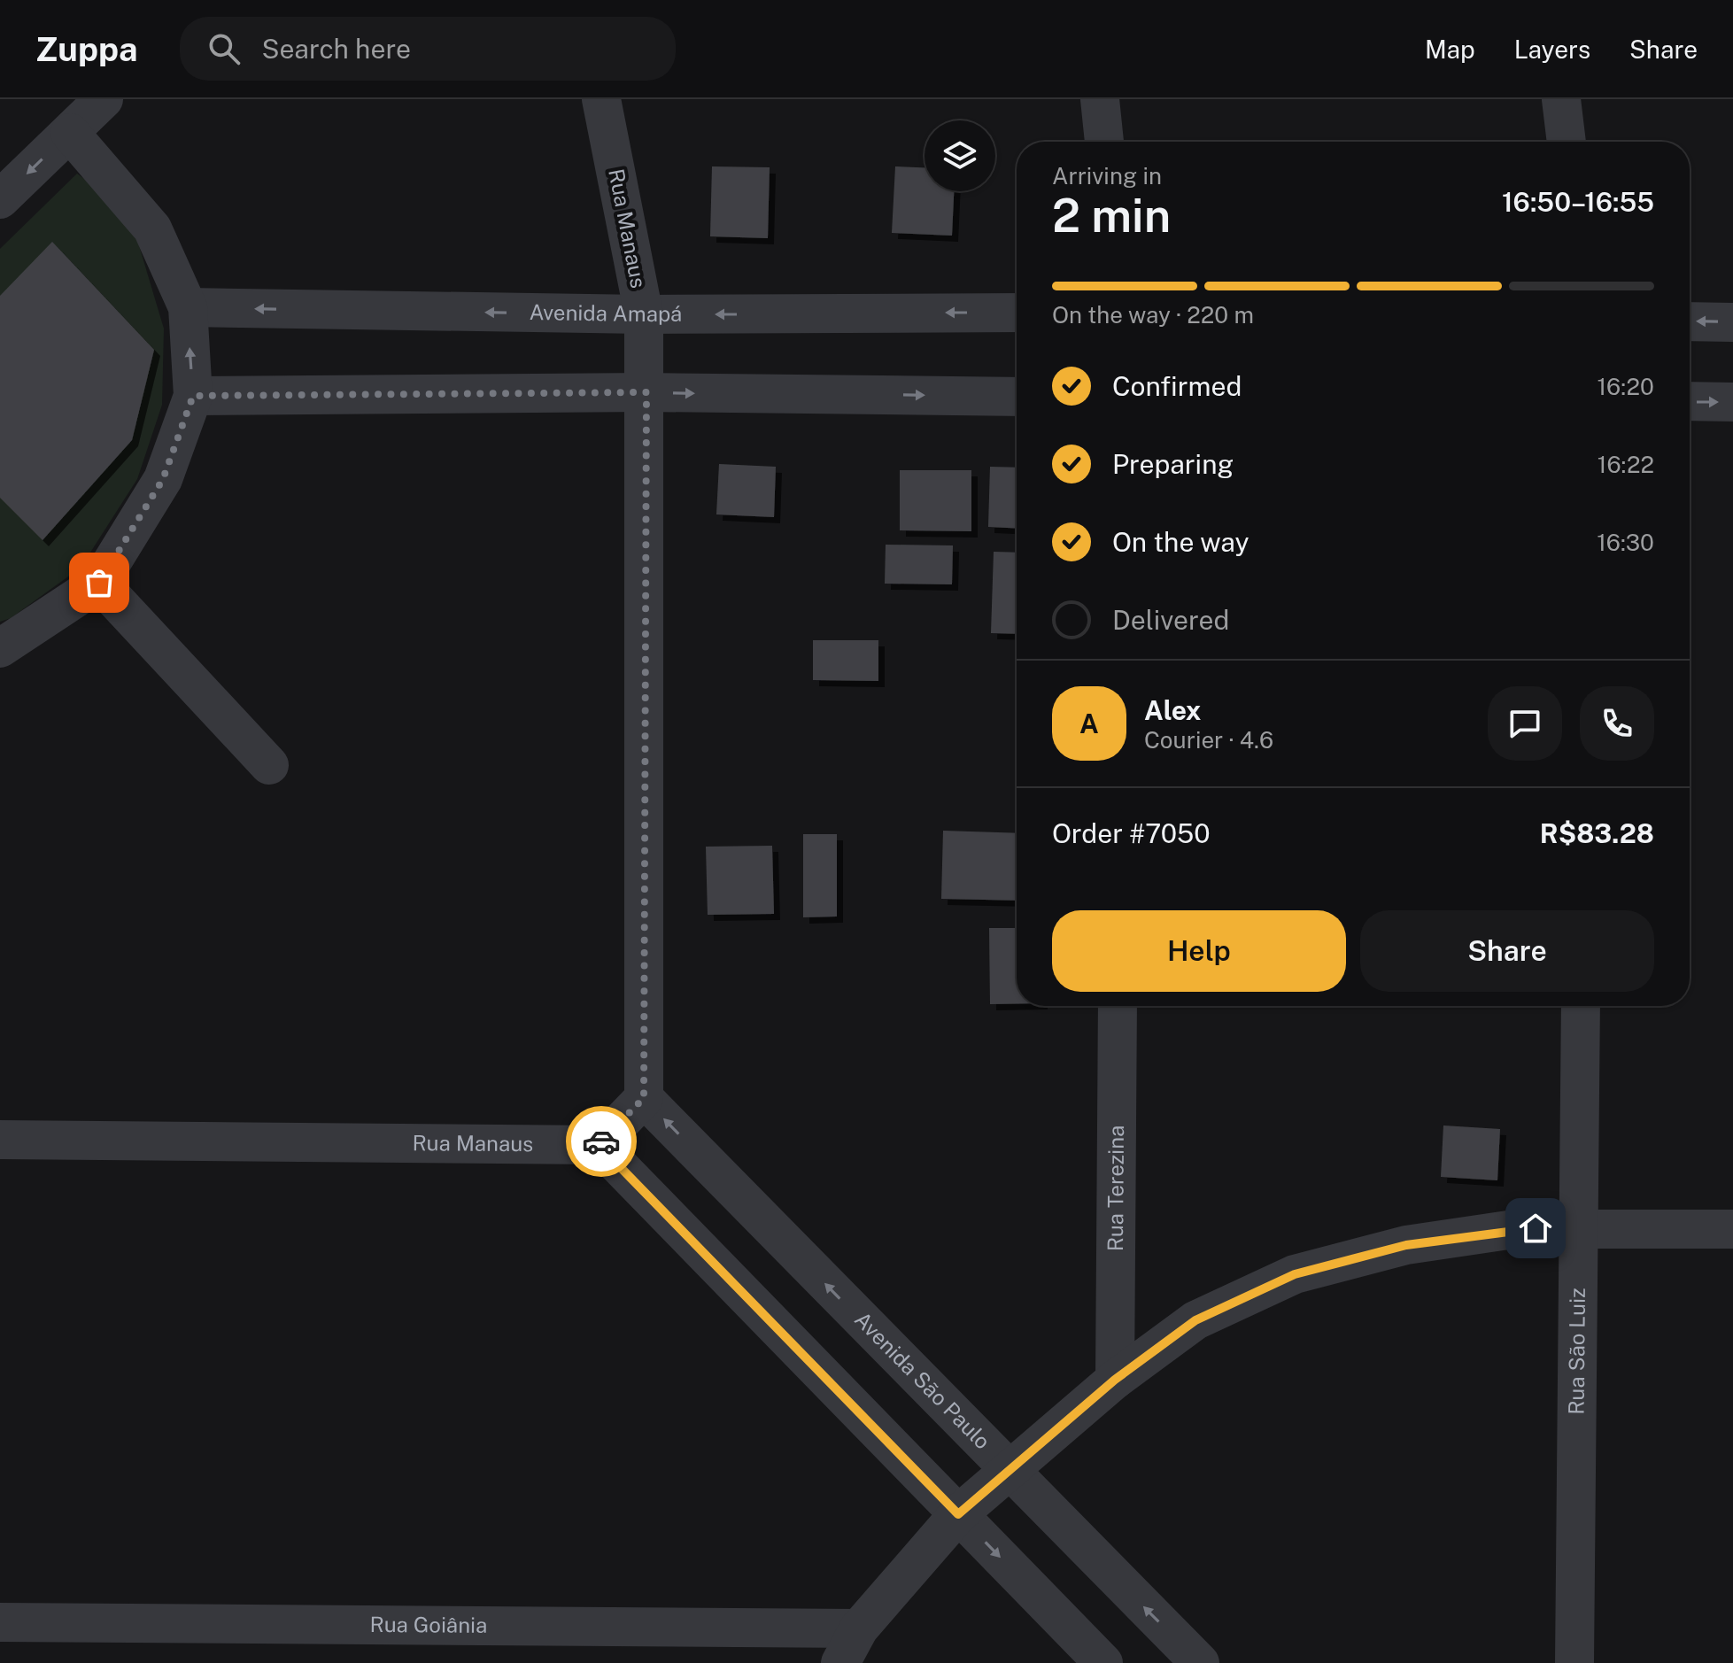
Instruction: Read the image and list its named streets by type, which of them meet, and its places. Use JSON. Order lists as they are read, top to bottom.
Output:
{
  "streets": {
    "street": [
      "Rua Manaus",
      "Avenida Amapá",
      "Rua Terezina",
      "Rua São Luiz",
      "Avenida São Paulo",
      "Rua Goiânia"
    ]
  },
  "crossings": [
    ["Rua Manaus", "Avenida Amapá"],
    ["Rua Manaus", "Avenida São Paulo"]
  ],
  "page": {
    "header": "Zuppa",
    "search": "Search here",
    "nav": ["Map", "Layers", "Share"],
    "heading": ["2 min", "Arriving in", "16:50–16:55"],
    "panel": [
      "Alex",
      "Courier · 4.6",
      "Order #7050",
      "R$83.28"
    ],
    "bar": "On the way · 220 m",
    "list": [
      ["Confirmed", "16:20"],
      ["Preparing", "16:22"],
      ["On the way", "16:30"],
      "Delivered"
    ],
    "round": "A",
    "buttons": ["Help", "Share"]
  }
}
